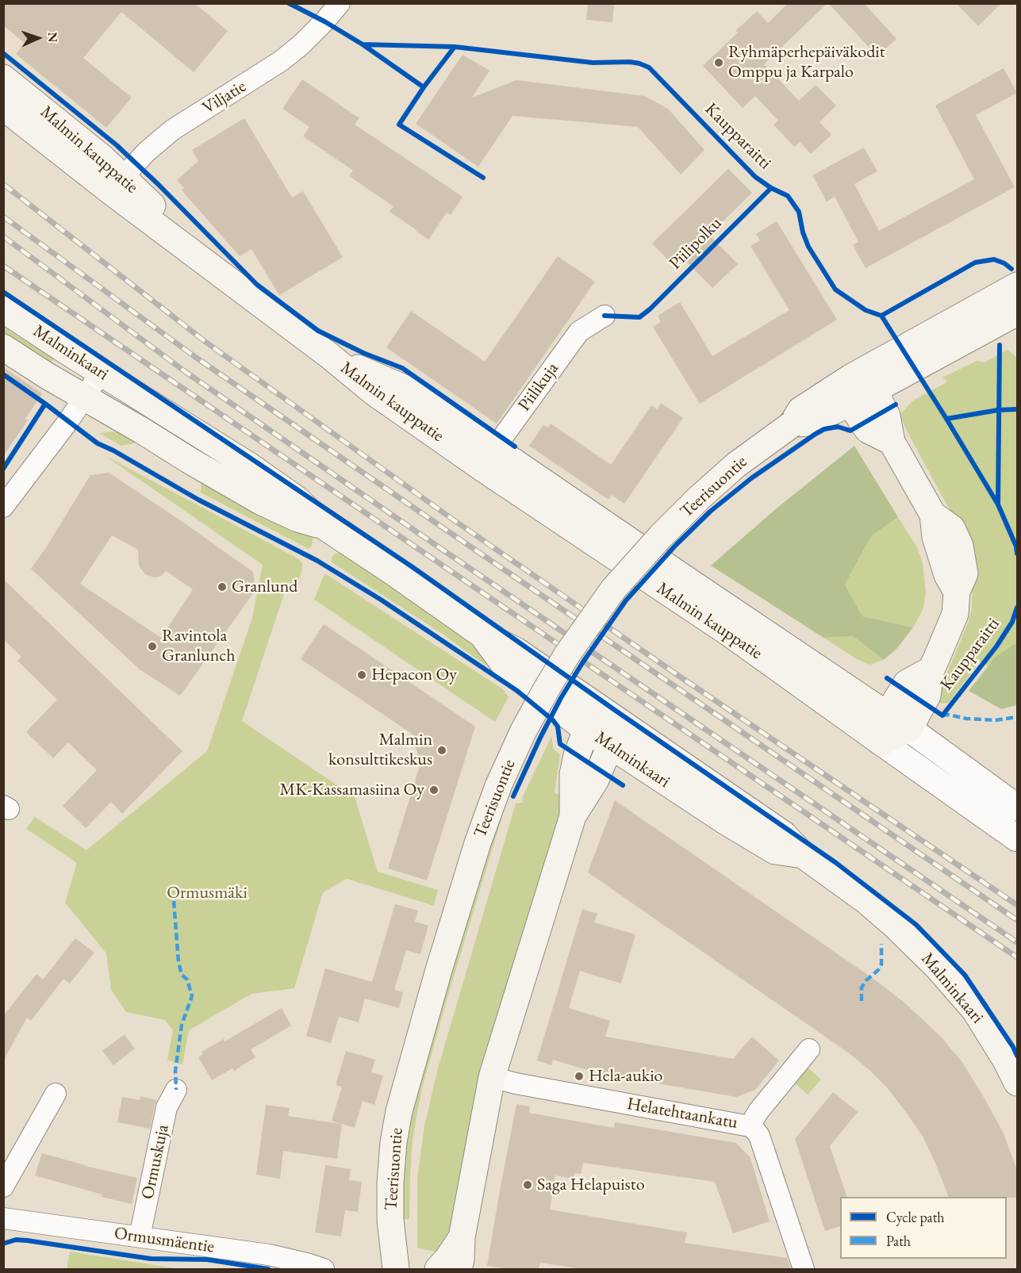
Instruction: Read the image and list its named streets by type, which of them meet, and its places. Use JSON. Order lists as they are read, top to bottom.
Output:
{
  "streets": {
    "main road": ["Malmin kauppatie", "Malminkaari", "Teerisuontie"],
    "street": [
      "Viljatie",
      "Piilikuja",
      "Helatehtaankatu",
      "Ormuskuja",
      "Ormusmäentie"
    ],
    "cycle path": ["Kaupparaitti", "Piilipolku"]
  },
  "crossings": [
    ["Viljatie", "Malmin kauppatie"],
    ["Malmin kauppatie", "Piilikuja"],
    ["Ormuskuja", "Ormusmäentie"]
  ],
  "parks": ["Ormusmäki"],
  "places": [
    "Ryhmäperhepäiväkodit Omppu ja Karpalo",
    "Granlund",
    "Ravintola Granlunch",
    "Hepacon Oy",
    "Malmin konsulttikeskus",
    "MK-Kassamasiina Oy",
    "Hela-aukio",
    "Saga Helapuisto"
  ],
  "legend": ["Cycle path", "Path"],
  "north": "right"
}
